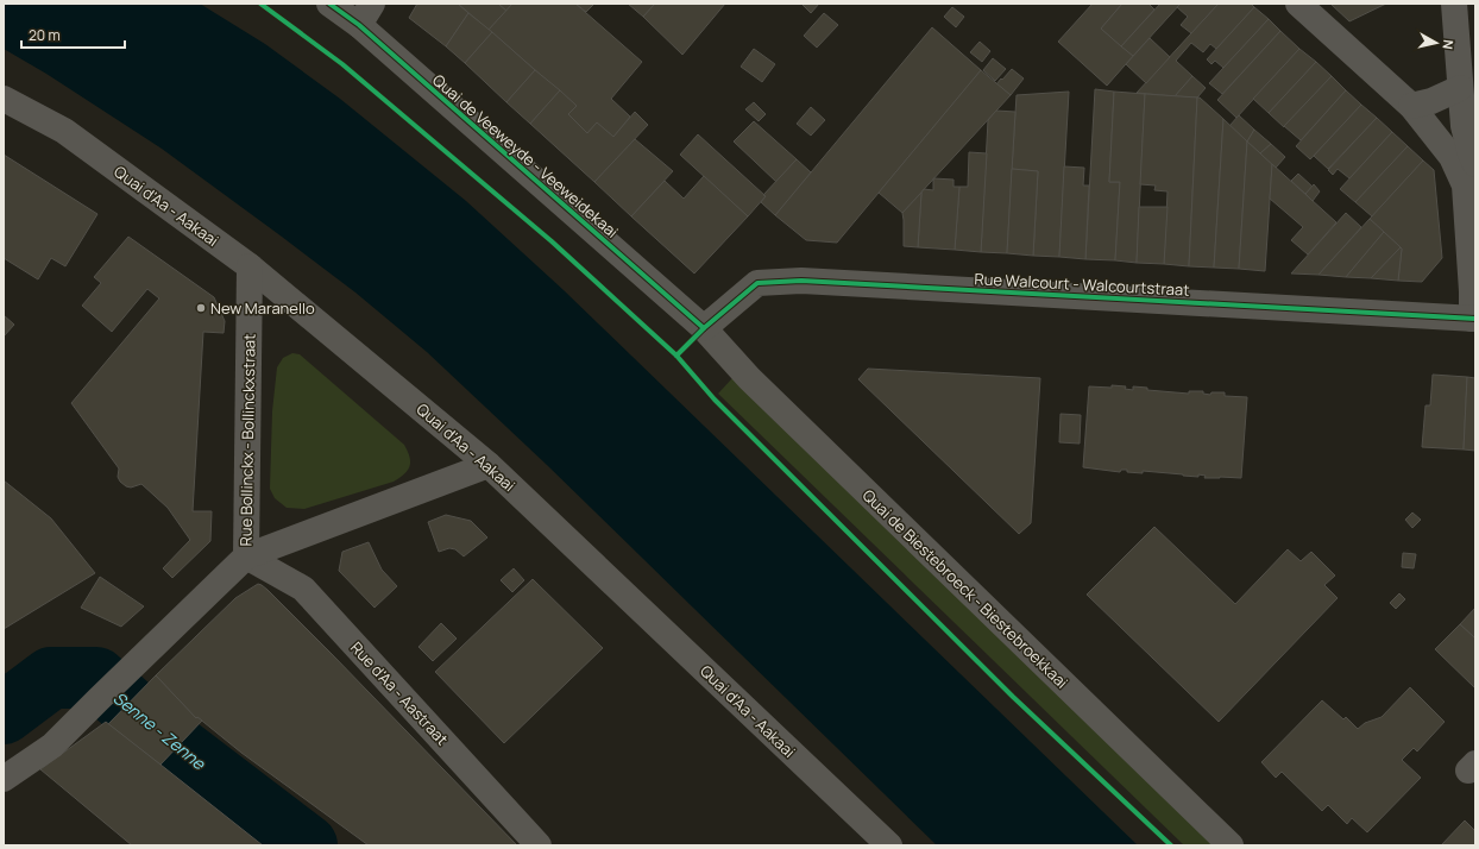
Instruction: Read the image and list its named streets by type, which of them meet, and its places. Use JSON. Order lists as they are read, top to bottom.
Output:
{
  "streets": {
    "street": [
      "Quai de Veeweyde - Veeweidekaai",
      "Quai d'Aa - Aakaai",
      "Rue Walcourt - Walcourtstraat",
      "Rue Bollinckx - Bollinckxstraat",
      "Quai de Biestebroeck - Biestebroekkaai",
      "Rue d'Aa - Aastraat"
    ]
  },
  "crossings": [
    ["Quai de Veeweyde - Veeweidekaai", "Rue Walcourt - Walcourtstraat"],
    ["Quai de Veeweyde - Veeweidekaai", "Quai de Biestebroeck - Biestebroekkaai"],
    ["Quai d'Aa - Aakaai", "Rue Bollinckx - Bollinckxstraat"],
    ["Rue Walcourt - Walcourtstraat", "Quai de Biestebroeck - Biestebroekkaai"],
    ["Rue Bollinckx - Bollinckxstraat", "Rue d'Aa - Aastraat"]
  ],
  "water": ["Senne - Zenne"],
  "places": ["New Maranello"],
  "scale_bar": "20 m",
  "north": "right"
}
